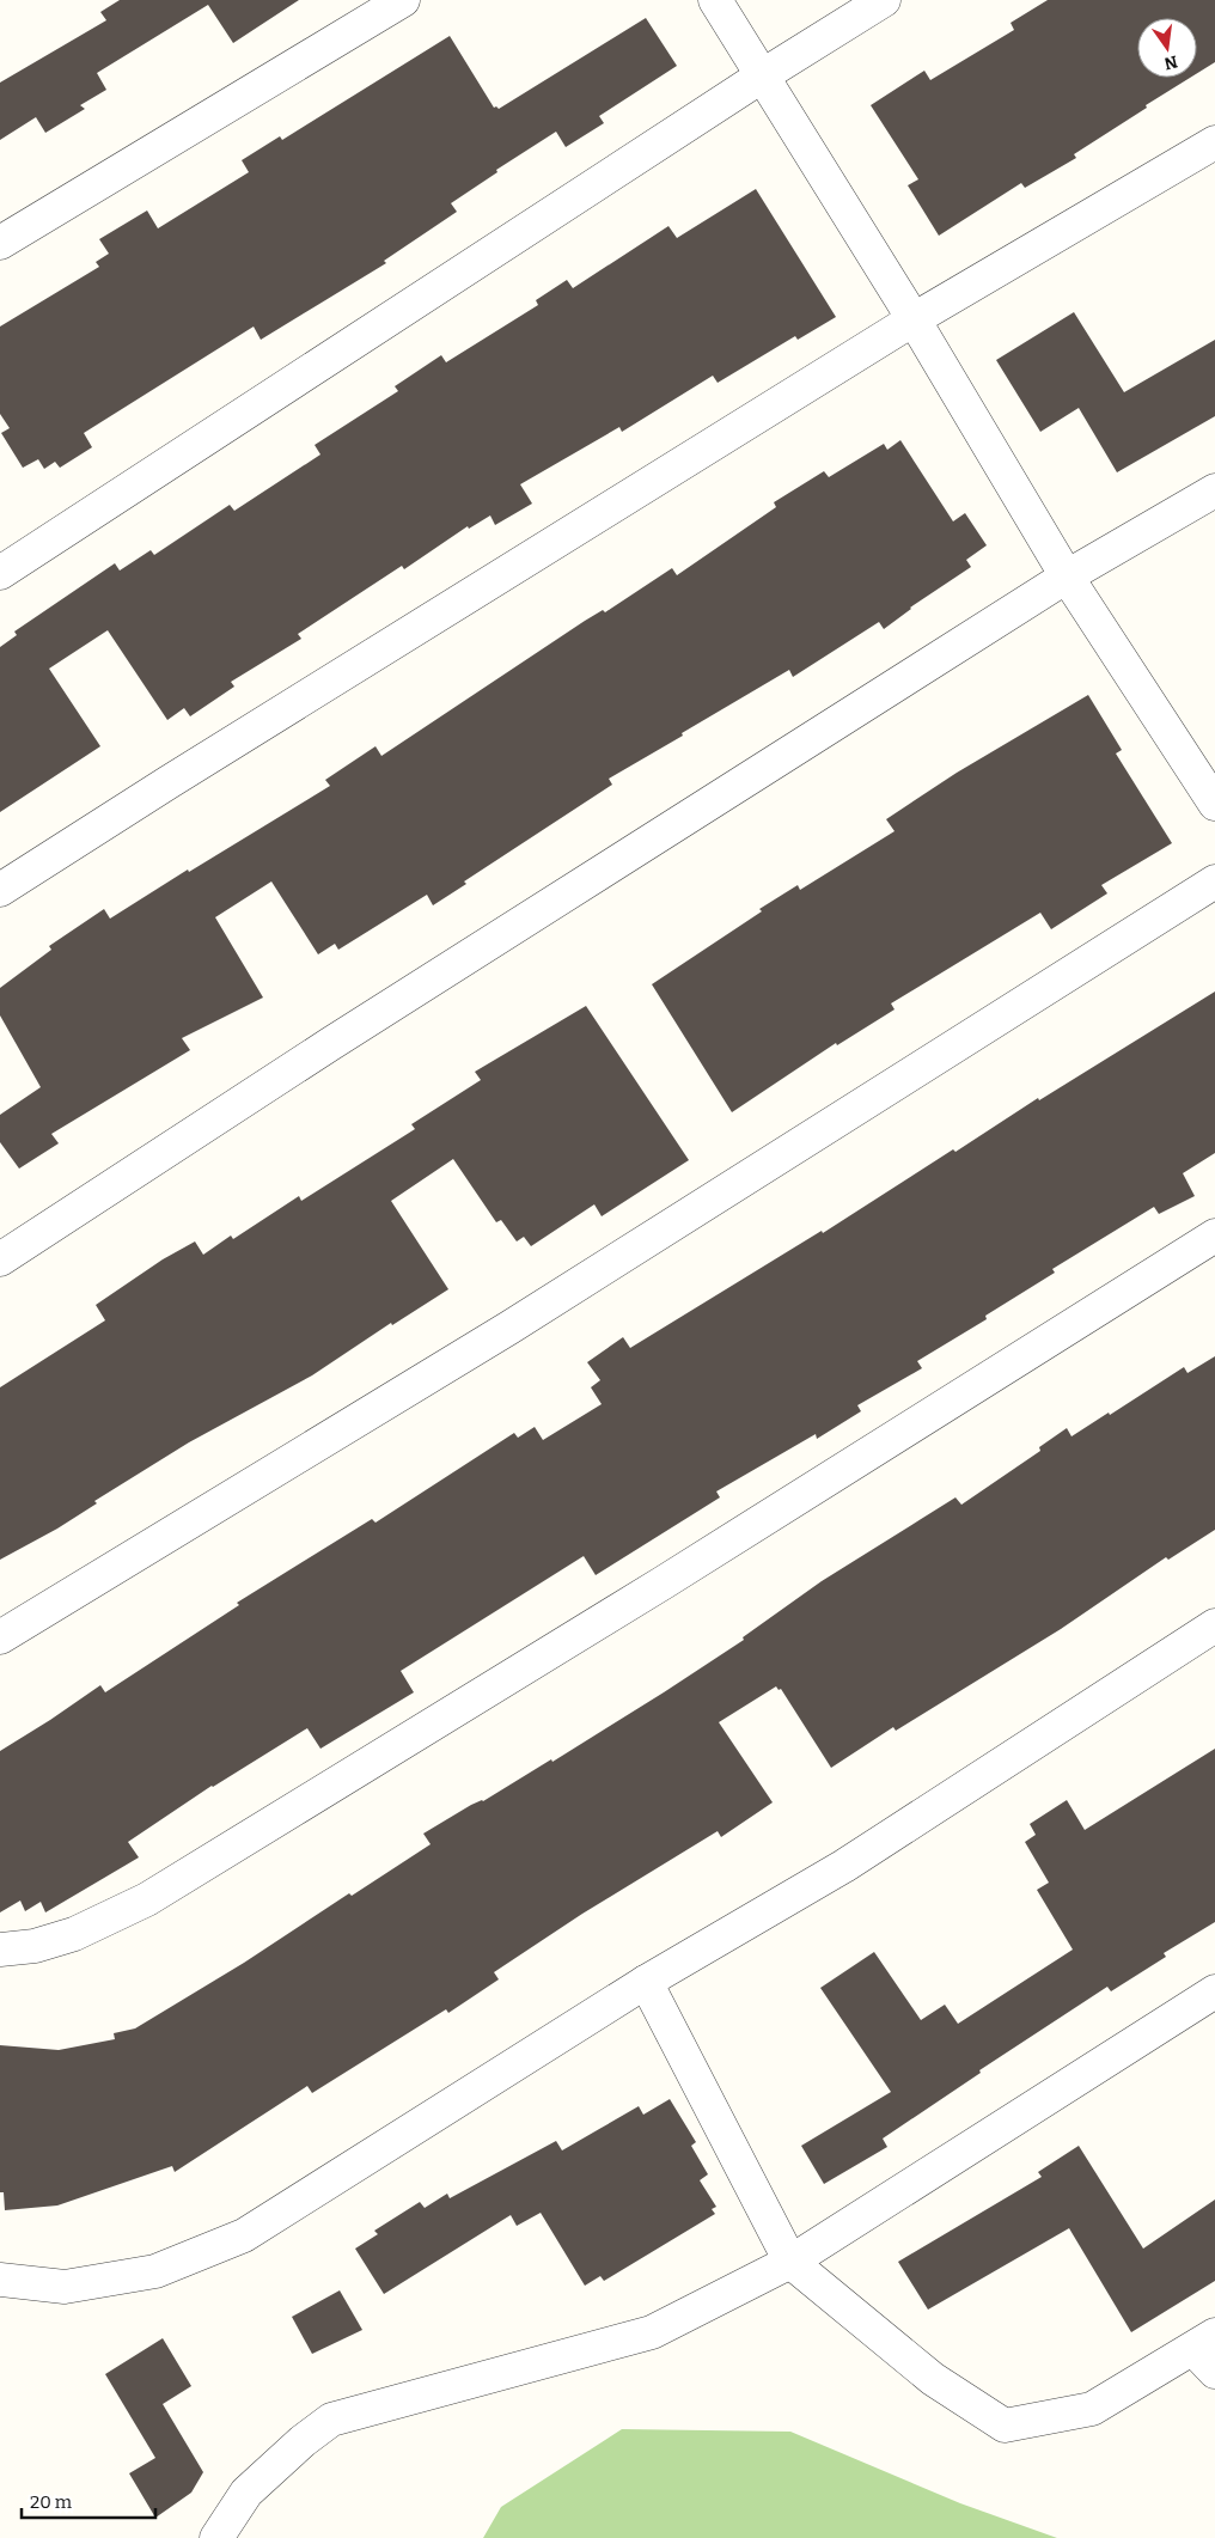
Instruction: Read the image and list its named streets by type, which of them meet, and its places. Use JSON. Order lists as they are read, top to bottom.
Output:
{
  "scale_bar": "20 m",
  "north": "bottom"
}
